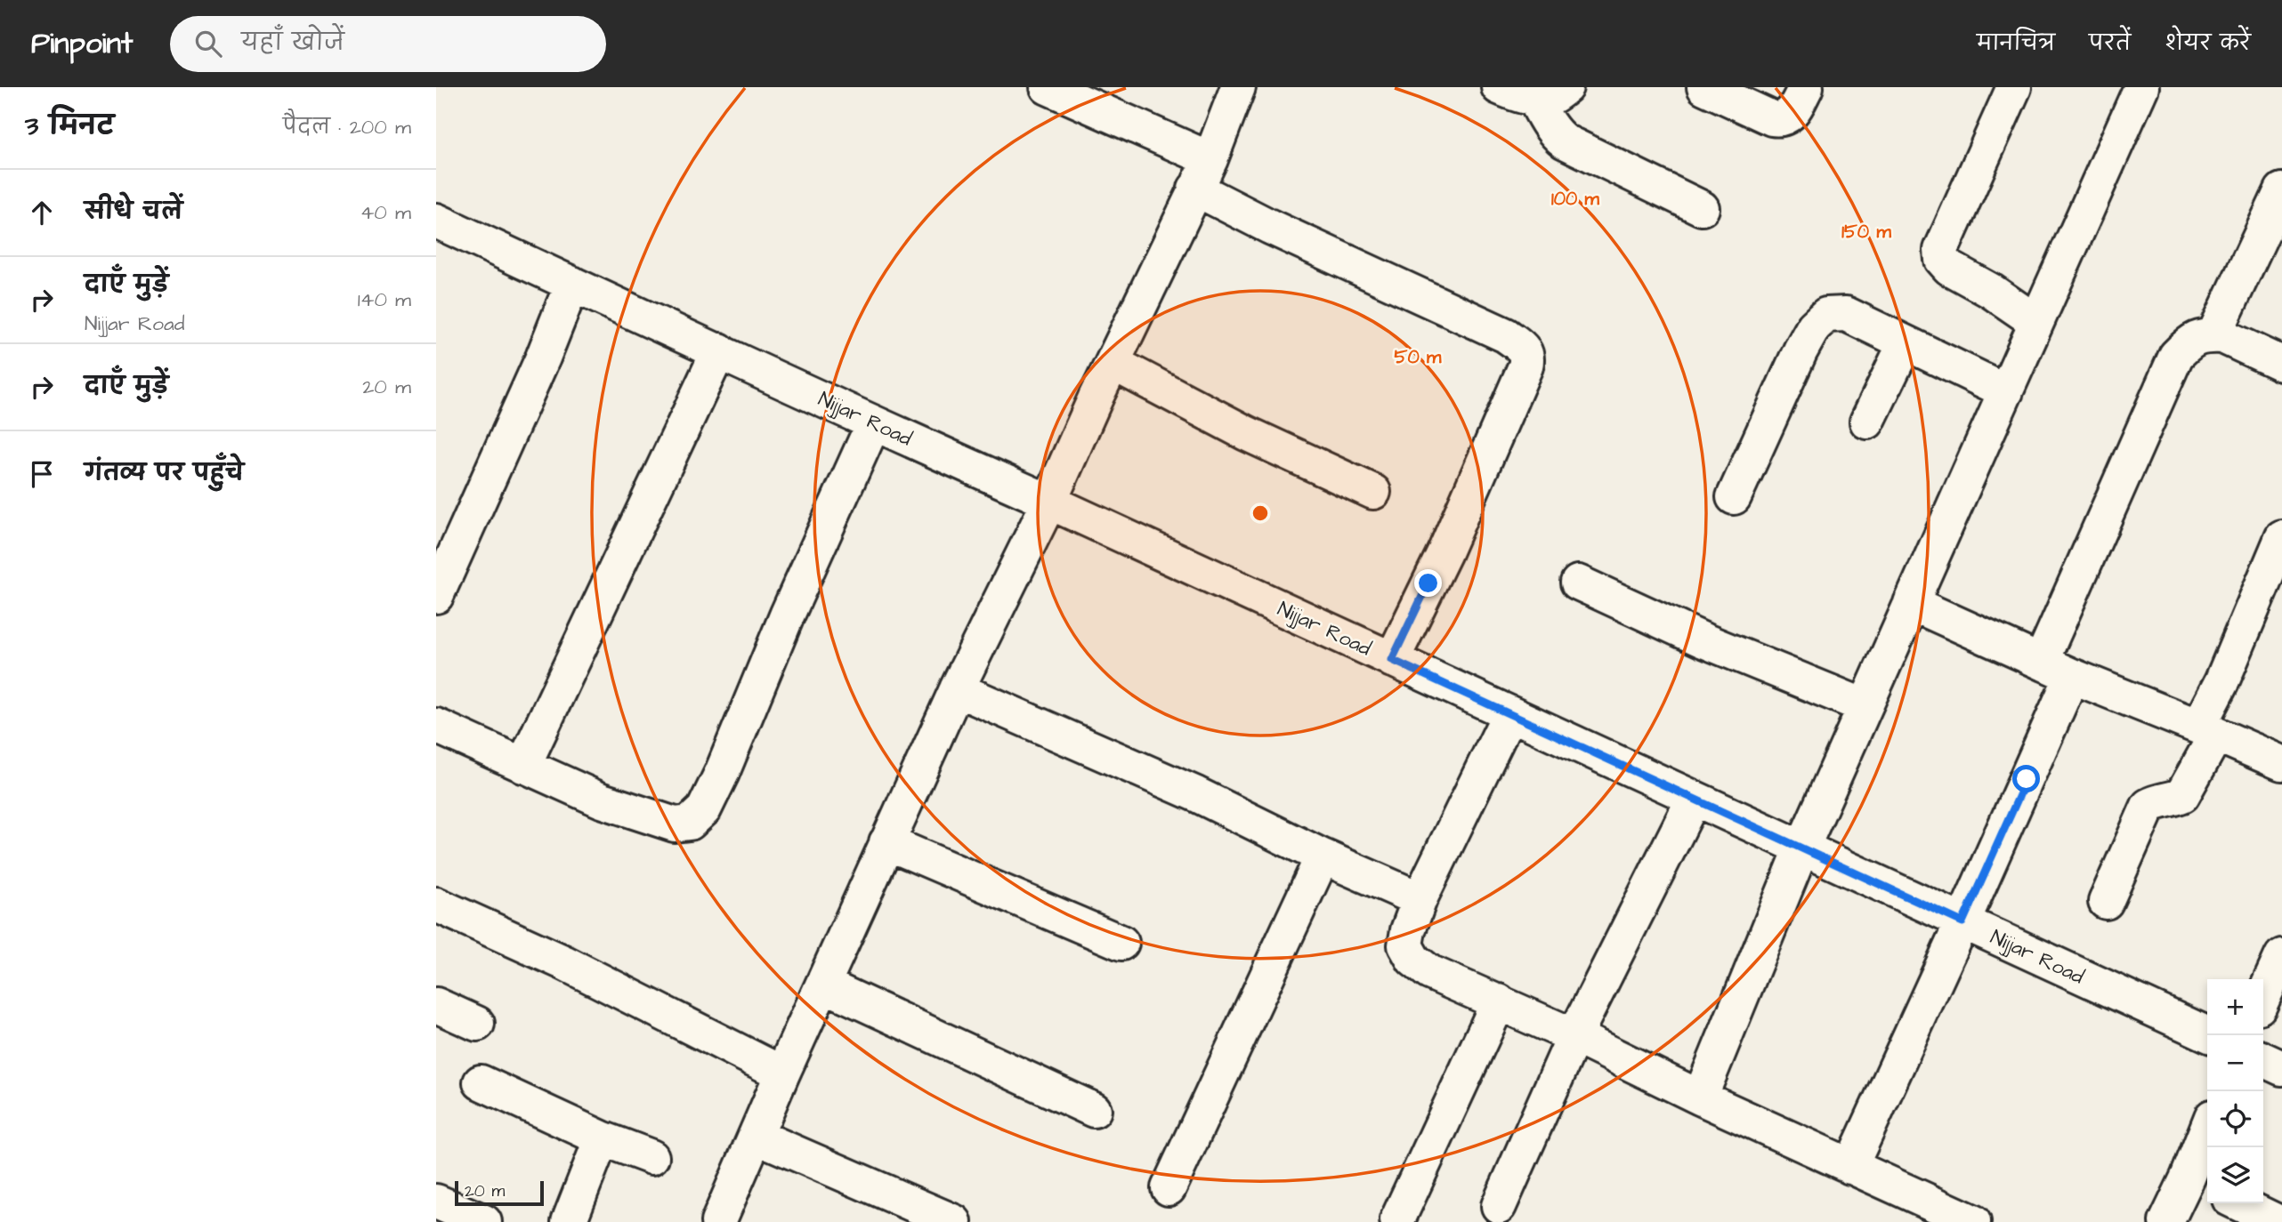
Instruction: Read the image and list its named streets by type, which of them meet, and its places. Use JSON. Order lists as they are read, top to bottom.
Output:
{
  "streets": {
    "street": ["Nijjar Road"]
  },
  "scale_bar": "20 m",
  "page": {
    "header": "Pinpoint",
    "search": "यहाँ खोजें",
    "nav": ["मानचित्र", "परतें", "शेयर करें"],
    "heading": ["3 मिनट", "पैदल · 200 m"],
    "list": [
      ["सीधे चलें", "40 m"],
      ["दाएँ मुड़ें", "Nijjar Road", "140 m"],
      ["दाएँ मुड़ें", "20 m"],
      "गंतव्य पर पहुँचे"
    ],
    "map_buttons": ["+", "−"],
    "scale": "20 m"
  },
  "rings": ["100 m", "150 m", "50 m"]
}
